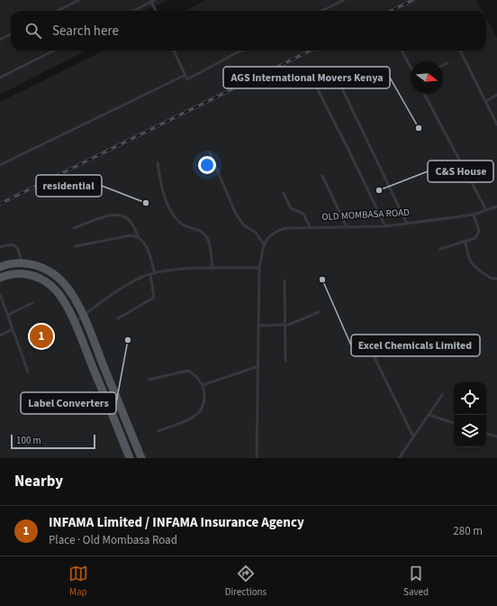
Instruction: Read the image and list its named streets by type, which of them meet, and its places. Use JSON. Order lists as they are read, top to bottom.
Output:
{
  "streets": {
    "lane": ["OLD MOMBASA ROAD"]
  },
  "places": [
    "AGS International Movers Kenya",
    "C&S House",
    "residential",
    "Excel Chemicals Limited",
    "Label Converters"
  ],
  "scale_bar": "100 m",
  "north": "right",
  "page": {
    "search": "Search here",
    "pins": "1",
    "scale": "100 m",
    "heading": "Nearby",
    "list": [
      {
        "mark": "1",
        "name": "INFAMA Limited / INFAMA Insurance Agency",
        "note": "Place · Old Mombasa Road",
        "value": "280 m"
      }
    ],
    "nav": ["Map", "Directions", "Saved"]
  }
}
